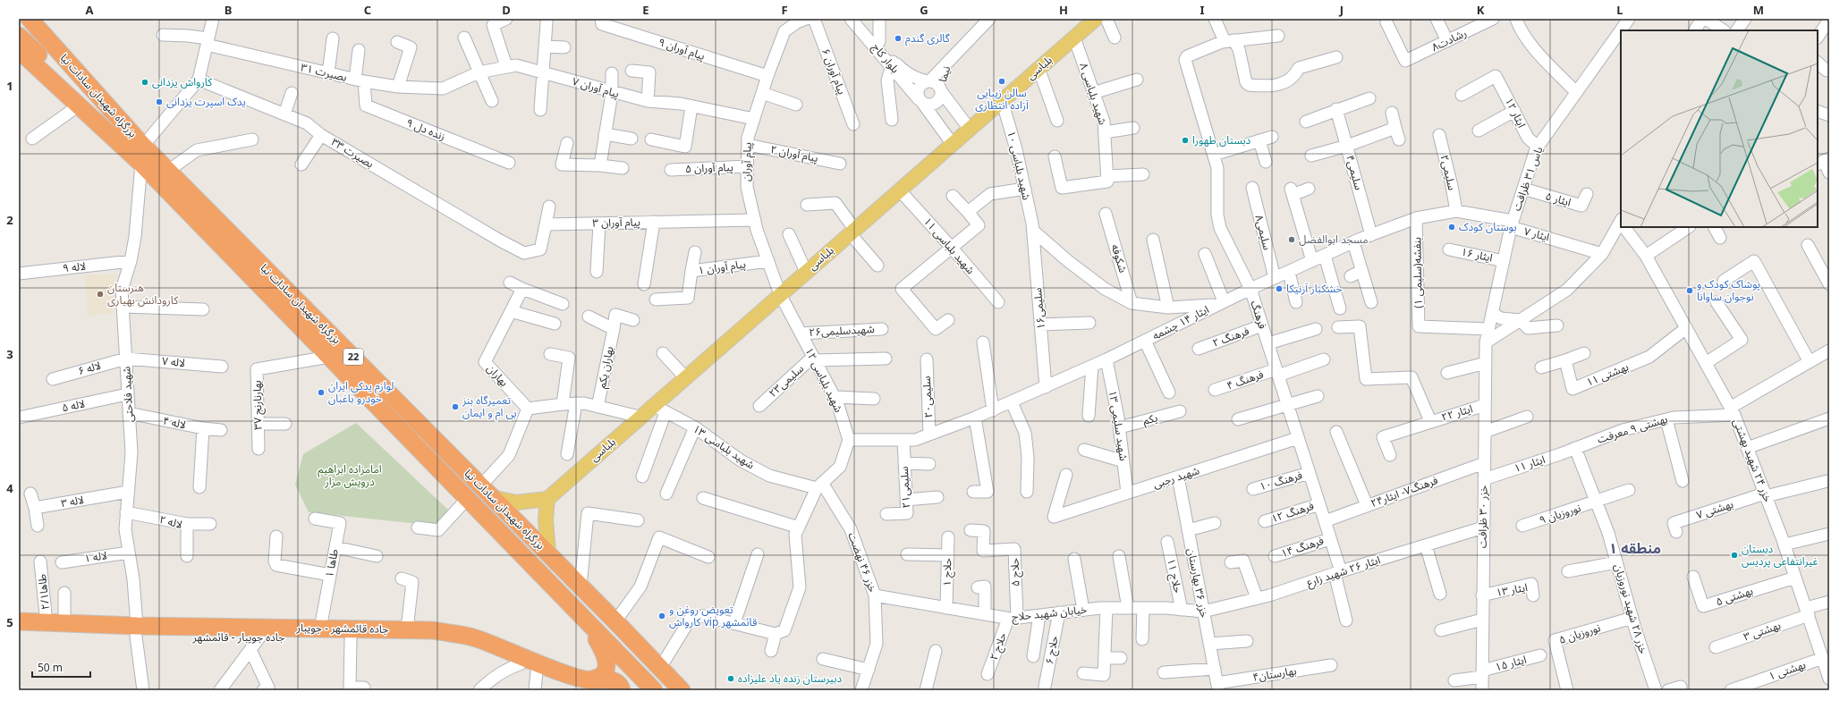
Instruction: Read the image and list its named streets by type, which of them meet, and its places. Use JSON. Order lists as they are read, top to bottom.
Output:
{
  "streets": {
    "highway": [
      "بزرگراه شهیدان سادات نیا",
      "22",
      "جاده قائمشهر - جویبار",
      "جاده جویبار - قائمشهر"
    ],
    "main road": ["بلباسی"],
    "street": [
      "رشادت۸",
      "پیام آوران ۹",
      "بلوار کاج",
      "پیام آوران ۶",
      "بصیرت ۳۱",
      "نیما",
      "پیام آوران ۷",
      "شهید بلباسی ۸",
      "ایثار ۱۲",
      "زنده دل ۹",
      "بصیرت ۳۳",
      "پیام آوران ۲",
      "پیام آوران",
      "شهید بلباسی ١٠",
      "پیام آوران ۵",
      "سلیمی۴",
      "سلیمی۲",
      "یاس ۳۱ ظرافت",
      "ایثار ۵",
      "پیام آوران ۳",
      "سلیمی۸",
      "ایثار ۷",
      "شهید بلباسی ١١",
      "ایثار ۱۶",
      "شکوفه",
      "لاله ۹",
      "پیام آوران ۱",
      "بنفشه(سلیمی ۱)",
      "سلیمی۱۶",
      "فرهنگ",
      "ایثار ۱۴ چشمه",
      "شهیدسلیمی۲۶",
      "فرهنگ ۲",
      "لاله ۷",
      "بهاران یکم",
      "لاله ۶",
      "بهشتی ۱۱",
      "بهاران",
      "شهید بلباسی ١٢",
      "فرهنگ ۴",
      "سلیمی۲۳",
      "شهید فلاحتی",
      "سلیمی۲۰",
      "بهارنارنج ۳۷",
      "لاله ۵",
      "ایثار ۲۲",
      "یکم",
      "لاله ۴",
      "شهید سلیمی ۱۳",
      "بهشتی ۹ معرفت",
      "شهید بلباسی ١٣",
      "خزر ۲۴ شهید بهشتی",
      "ایثار ۱۱",
      "شهید رجبی",
      "فرهنگ ۱۰",
      "سلیمی۲۱",
      "فرهنگ۷- ایثار۲۴",
      "لاله ۳",
      "بهشتی ۷",
      "فرهنگ ۱۲",
      "نوروزیان ۹",
      "خزر ۳۰ ظرافت",
      "لاله ۲",
      "فرهنگ ۱۴",
      "لاله ۱",
      "خزر ۴۶ نهضت",
      "طاها ۱",
      "ایثار ۲۶ شهید زارع",
      "حلاج ۱",
      "حلاج ۵",
      "حلاج ۱۱",
      "خزر ۳۶ بهارستان",
      "ایثار ۱۳",
      "طاها۲/۱",
      "بهشتی ۵",
      "خزر ۲۸ شهید نوروزیان",
      "خیابان شهید حلاج",
      "بهشتی ۳",
      "نوروزیان ۵",
      "حلاج ۲",
      "حلاج ۶",
      "ایثار ۱۵",
      "بهشتی ۱",
      "بهارستان۴"
    ]
  },
  "crossings": [
    ["پیام آوران ۹", "پیام آوران"],
    ["بلوار کاج", "بلباسی"],
    ["بلوار کاج", "نیما"],
    ["بلباسی", "شهید بلباسی ۸"],
    ["بلباسی", "پیام آوران"],
    ["بلباسی", "شهید بلباسی ١٠"],
    ["بلباسی", "شهید بلباسی ١١"],
    ["بلباسی", "شهید بلباسی ١٢"],
    ["بلباسی", "شهید بلباسی ١٣"],
    ["بصیرت ۳۱", "پیام آوران ۷"],
    ["بصیرت ۳۱", "زنده دل ۹"],
    ["پیام آوران ۷", "پیام آوران"],
    ["بزرگراه شهیدان سادات نیا", "شهید فلاحتی"],
    ["بزرگراه شهیدان سادات نیا", "بهارنارنج ۳۷"],
    ["ایثار ۱۲", "یاس ۳۱ ظرافت"],
    ["بصیرت ۳۳", "پیام آوران ۳"],
    ["پیام آوران ۲", "پیام آوران"],
    ["پیام آوران", "پیام آوران ۵"],
    ["پیام آوران", "پیام آوران ۳"],
    ["پیام آوران", "پیام آوران ۱"],
    ["پیام آوران", "شهید بلباسی ١٢"],
    ["شهید بلباسی ١٠", "سلیمی۱۶"],
    ["سلیمی۴", "ایثار ۱۴ چشمه"],
    ["سلیمی۲", "ایثار ۱۴ چشمه"],
    ["یاس ۳۱ ظرافت", "ایثار ۵"],
    ["یاس ۳۱ ظرافت", "ایثار ۷"],
    ["یاس ۳۱ ظرافت", "ایثار ۱۶"],
    ["یاس ۳۱ ظرافت", "بنفشه(سلیمی ۱)"],
    ["یاس ۳۱ ظرافت", "ایثار ۱۴ چشمه"],
    ["یاس ۳۱ ظرافت", "خزر ۳۰ ظرافت"],
    ["سلیمی۸", "ایثار ۱۴ چشمه"],
    ["ایثار ۷", "ایثار ۱۴ چشمه"],
    ["لاله ۹", "شهید فلاحتی"],
    ["بنفشه(سلیمی ۱)", "ایثار ۱۴ چشمه"],
    ["سلیمی۱۶", "ایثار ۱۴ چشمه"],
    ["فرهنگ", "ایثار ۱۴ چشمه"],
    ["فرهنگ", "فرهنگ ۲"],
    ["فرهنگ", "فرهنگ ۴"],
    ["فرهنگ", "شهید رجبی"],
    ["فرهنگ", "فرهنگ ۱۰"],
    ["فرهنگ", "فرهنگ۷- ایثار۲۴"],
    ["فرهنگ", "فرهنگ ۱۲"],
    ["فرهنگ", "فرهنگ ۱۴"],
    ["فرهنگ", "ایثار ۲۶ شهید زارع"],
    ["ایثار ۱۴ چشمه", "شهید بلباسی ١٢"],
    ["ایثار ۱۴ چشمه", "سلیمی۲۰"],
    ["ایثار ۱۴ چشمه", "شهید سلیمی ۱۳"],
    ["ایثار ۱۴ چشمه", "سلیمی۲۱"],
    ["شهیدسلیمی۲۶", "شهید بلباسی ١٢"],
    ["لاله ۷", "لاله ۶"],
    ["لاله ۷", "شهید فلاحتی"],
    ["لاله ۶", "شهید فلاحتی"],
    ["بهشتی ۱۱", "خزر ۲۴ شهید بهشتی"],
    ["شهید بلباسی ١٢", "سلیمی۲۳"],
    ["شهید فلاحتی", "لاله ۵"],
    ["شهید فلاحتی", "لاله ۴"],
    ["شهید فلاحتی", "لاله ۳"],
    ["شهید فلاحتی", "لاله ۲"],
    ["شهید فلاحتی", "لاله ۱"],
    ["شهید فلاحتی", "جاده قائمشهر - جویبار"],
    ["شهید فلاحتی", "جاده جویبار - قائمشهر"],
    ["ایثار ۲۲", "خزر ۳۰ ظرافت"],
    ["یکم", "شهید سلیمی ۱۳"],
    ["شهید سلیمی ۱۳", "شهید رجبی"],
    ["بهشتی ۹ معرفت", "خزر ۲۴ شهید بهشتی"],
    ["بهشتی ۹ معرفت", "ایثار ۱۱"],
    ["بهشتی ۹ معرفت", "خزر ۲۸ شهید نوروزیان"],
    ["شهید بلباسی ١٣", "خزر ۴۶ نهضت"],
    ["خزر ۲۴ شهید بهشتی", "بهشتی ۷"],
    ["خزر ۲۴ شهید بهشتی", "بهشتی ۵"],
    ["خزر ۲۴ شهید بهشتی", "بهشتی ۳"],
    ["خزر ۲۴ شهید بهشتی", "بهشتی ۱"],
    ["ایثار ۱۱", "خزر ۳۰ ظرافت"],
    ["ایثار ۱۱", "خزر ۲۸ شهید نوروزیان"],
    ["شهید رجبی", "خزر ۳۶ بهارستان"],
    ["فرهنگ۷- ایثار۲۴", "خزر ۳۰ ظرافت"],
    ["نوروزیان ۹", "خزر ۲۸ شهید نوروزیان"],
    ["خزر ۳۰ ظرافت", "ایثار ۲۶ شهید زارع"],
    ["خزر ۳۰ ظرافت", "ایثار ۱۳"],
    ["خزر ۳۰ ظرافت", "ایثار ۱۵"],
    ["خزر ۴۶ نهضت", "خیابان شهید حلاج"],
    ["طاها ۱", "جاده قائمشهر - جویبار"],
    ["ایثار ۲۶ شهید زارع", "خزر ۳۶ بهارستان"],
    ["ایثار ۲۶ شهید زارع", "خیابان شهید حلاج"],
    ["حلاج ۱", "خیابان شهید حلاج"],
    ["حلاج ۵", "خیابان شهید حلاج"],
    ["حلاج ۵", "حلاج ۲"],
    ["حلاج ۱۱", "خیابان شهید حلاج"],
    ["خزر ۳۶ بهارستان", "خیابان شهید حلاج"],
    ["خزر ۳۶ بهارستان", "بهارستان۴"],
    ["طاها۲/۱", "جاده قائمشهر - جویبار"],
    ["خزر ۲۸ شهید نوروزیان", "نوروزیان ۵"],
    ["خیابان شهید حلاج", "حلاج ۲"],
    ["خیابان شهید حلاج", "حلاج ۶"],
    ["جاده قائمشهر - جویبار", "جاده جویبار - قائمشهر"]
  ],
  "districts": ["منطقه ۱"],
  "parks": ["امامزاده ابراهیم درویش مزار"],
  "places": [
    "گالری گندم",
    "سالن زیبایی آزاده انتظاری",
    "کارواش یزدانی",
    "یدک اسپرت یزدانی",
    "دبستان طهورا",
    "بوستان کودک",
    "مسجد ابوالفضل",
    "خشکبار آرنیکا",
    "پوشاک کودک و نوجوان ساوانا",
    "هنرستان کارودانش بهیاری",
    "لوازم یدکی ایران خودرو باغبان",
    "تعمیرگاه بنز بی ام و ایمان",
    "دبستان غیرانتفاعی پردیس",
    "تعویض روغن و کارواش vip قائمشهر",
    "دبیرستان زنده یاد علیزاده"
  ],
  "scale_bar": "50 m",
  "grid": {
    "columns": [
      "A",
      "B",
      "C",
      "D",
      "E",
      "F",
      "G",
      "H",
      "I",
      "J",
      "K",
      "L",
      "M"
    ],
    "rows": [
      "1",
      "2",
      "3",
      "4",
      "5"
    ]
  }
}
